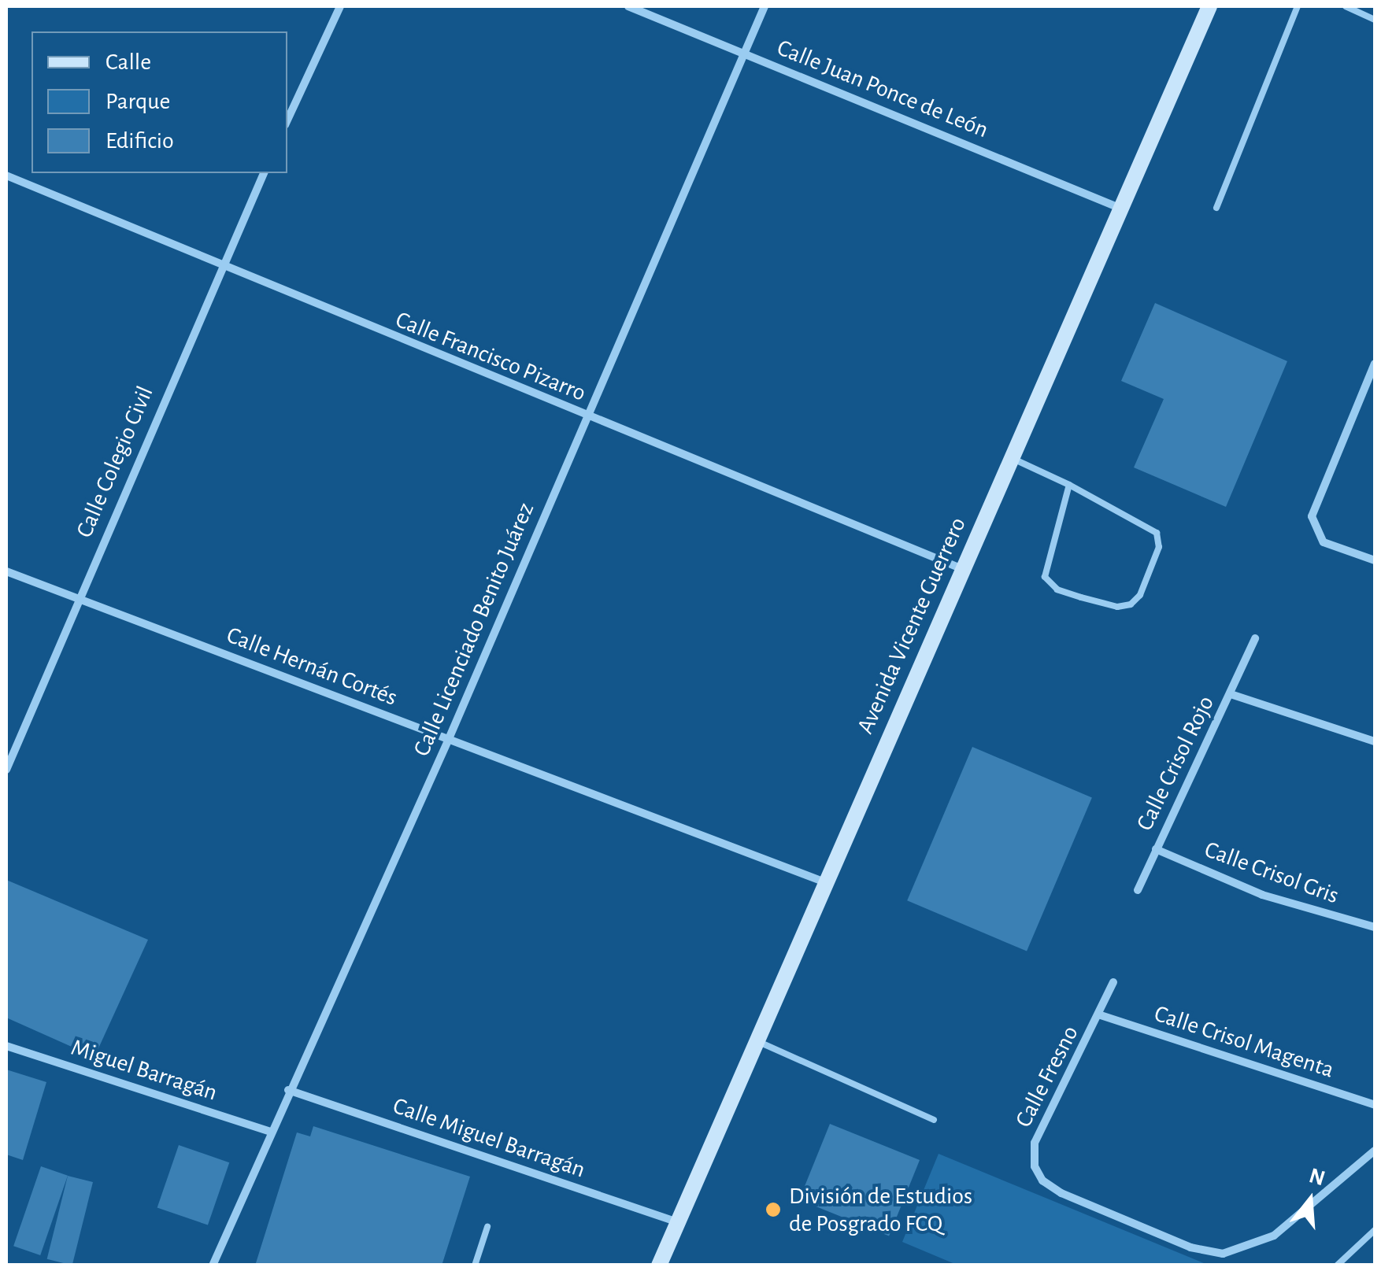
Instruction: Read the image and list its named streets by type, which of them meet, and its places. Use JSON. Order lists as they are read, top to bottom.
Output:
{
  "streets": {
    "main road": ["Avenida Vicente Guerrero"],
    "street": [
      "Calle Juan Ponce de León",
      "Calle Francisco Pizarro",
      "Calle Colegio Civil",
      "Calle Licenciado Benito Juárez",
      "Calle Hernán Cortés",
      "Calle Crisol Rojo",
      "Calle Crisol Gris",
      "Calle Crisol Magenta",
      "Miguel Barragán",
      "Calle Fresno",
      "Calle Miguel Barragán"
    ]
  },
  "crossings": [
    ["Calle Juan Ponce de León", "Avenida Vicente Guerrero"],
    ["Calle Juan Ponce de León", "Calle Licenciado Benito Juárez"],
    ["Calle Francisco Pizarro", "Calle Colegio Civil"],
    ["Calle Francisco Pizarro", "Avenida Vicente Guerrero"],
    ["Calle Francisco Pizarro", "Calle Licenciado Benito Juárez"],
    ["Calle Colegio Civil", "Calle Hernán Cortés"],
    ["Avenida Vicente Guerrero", "Calle Hernán Cortés"],
    ["Avenida Vicente Guerrero", "Calle Miguel Barragán"],
    ["Calle Licenciado Benito Juárez", "Calle Hernán Cortés"],
    ["Calle Licenciado Benito Juárez", "Miguel Barragán"],
    ["Calle Licenciado Benito Juárez", "Calle Miguel Barragán"],
    ["Calle Crisol Rojo", "Calle Crisol Gris"],
    ["Calle Crisol Magenta", "Calle Fresno"]
  ],
  "places": ["División de Estudios de Posgrado FCQ"],
  "legend": ["Calle", "Parque", "Edificio"],
  "north": "top"
}
